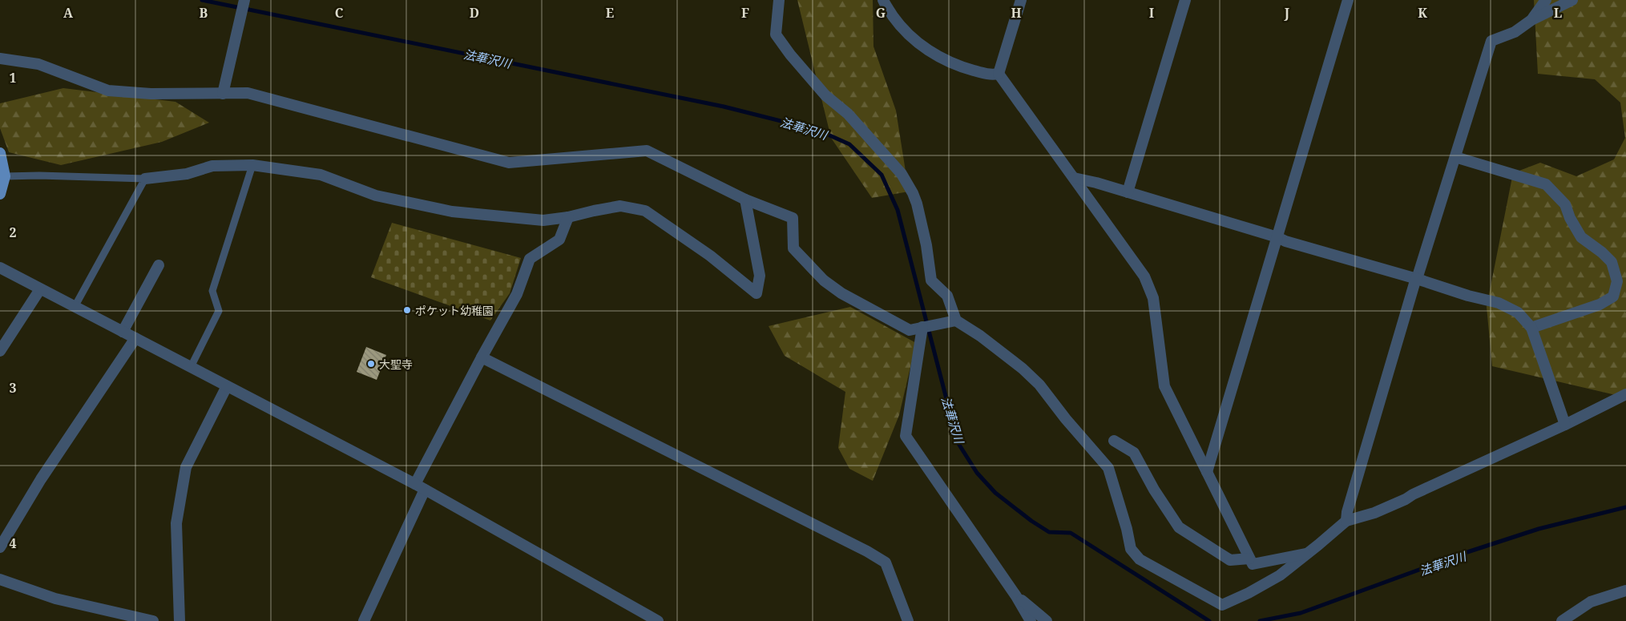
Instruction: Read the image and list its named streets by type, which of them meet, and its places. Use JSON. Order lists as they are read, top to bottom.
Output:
{
  "water": ["法華沢川"],
  "places": ["ポケット幼稚園", "大聖寺"],
  "grid": {
    "columns": [
      "A",
      "B",
      "C",
      "D",
      "E",
      "F",
      "G",
      "H",
      "I",
      "J",
      "K",
      "L"
    ],
    "rows": [
      "1",
      "2",
      "3",
      "4"
    ]
  }
}
